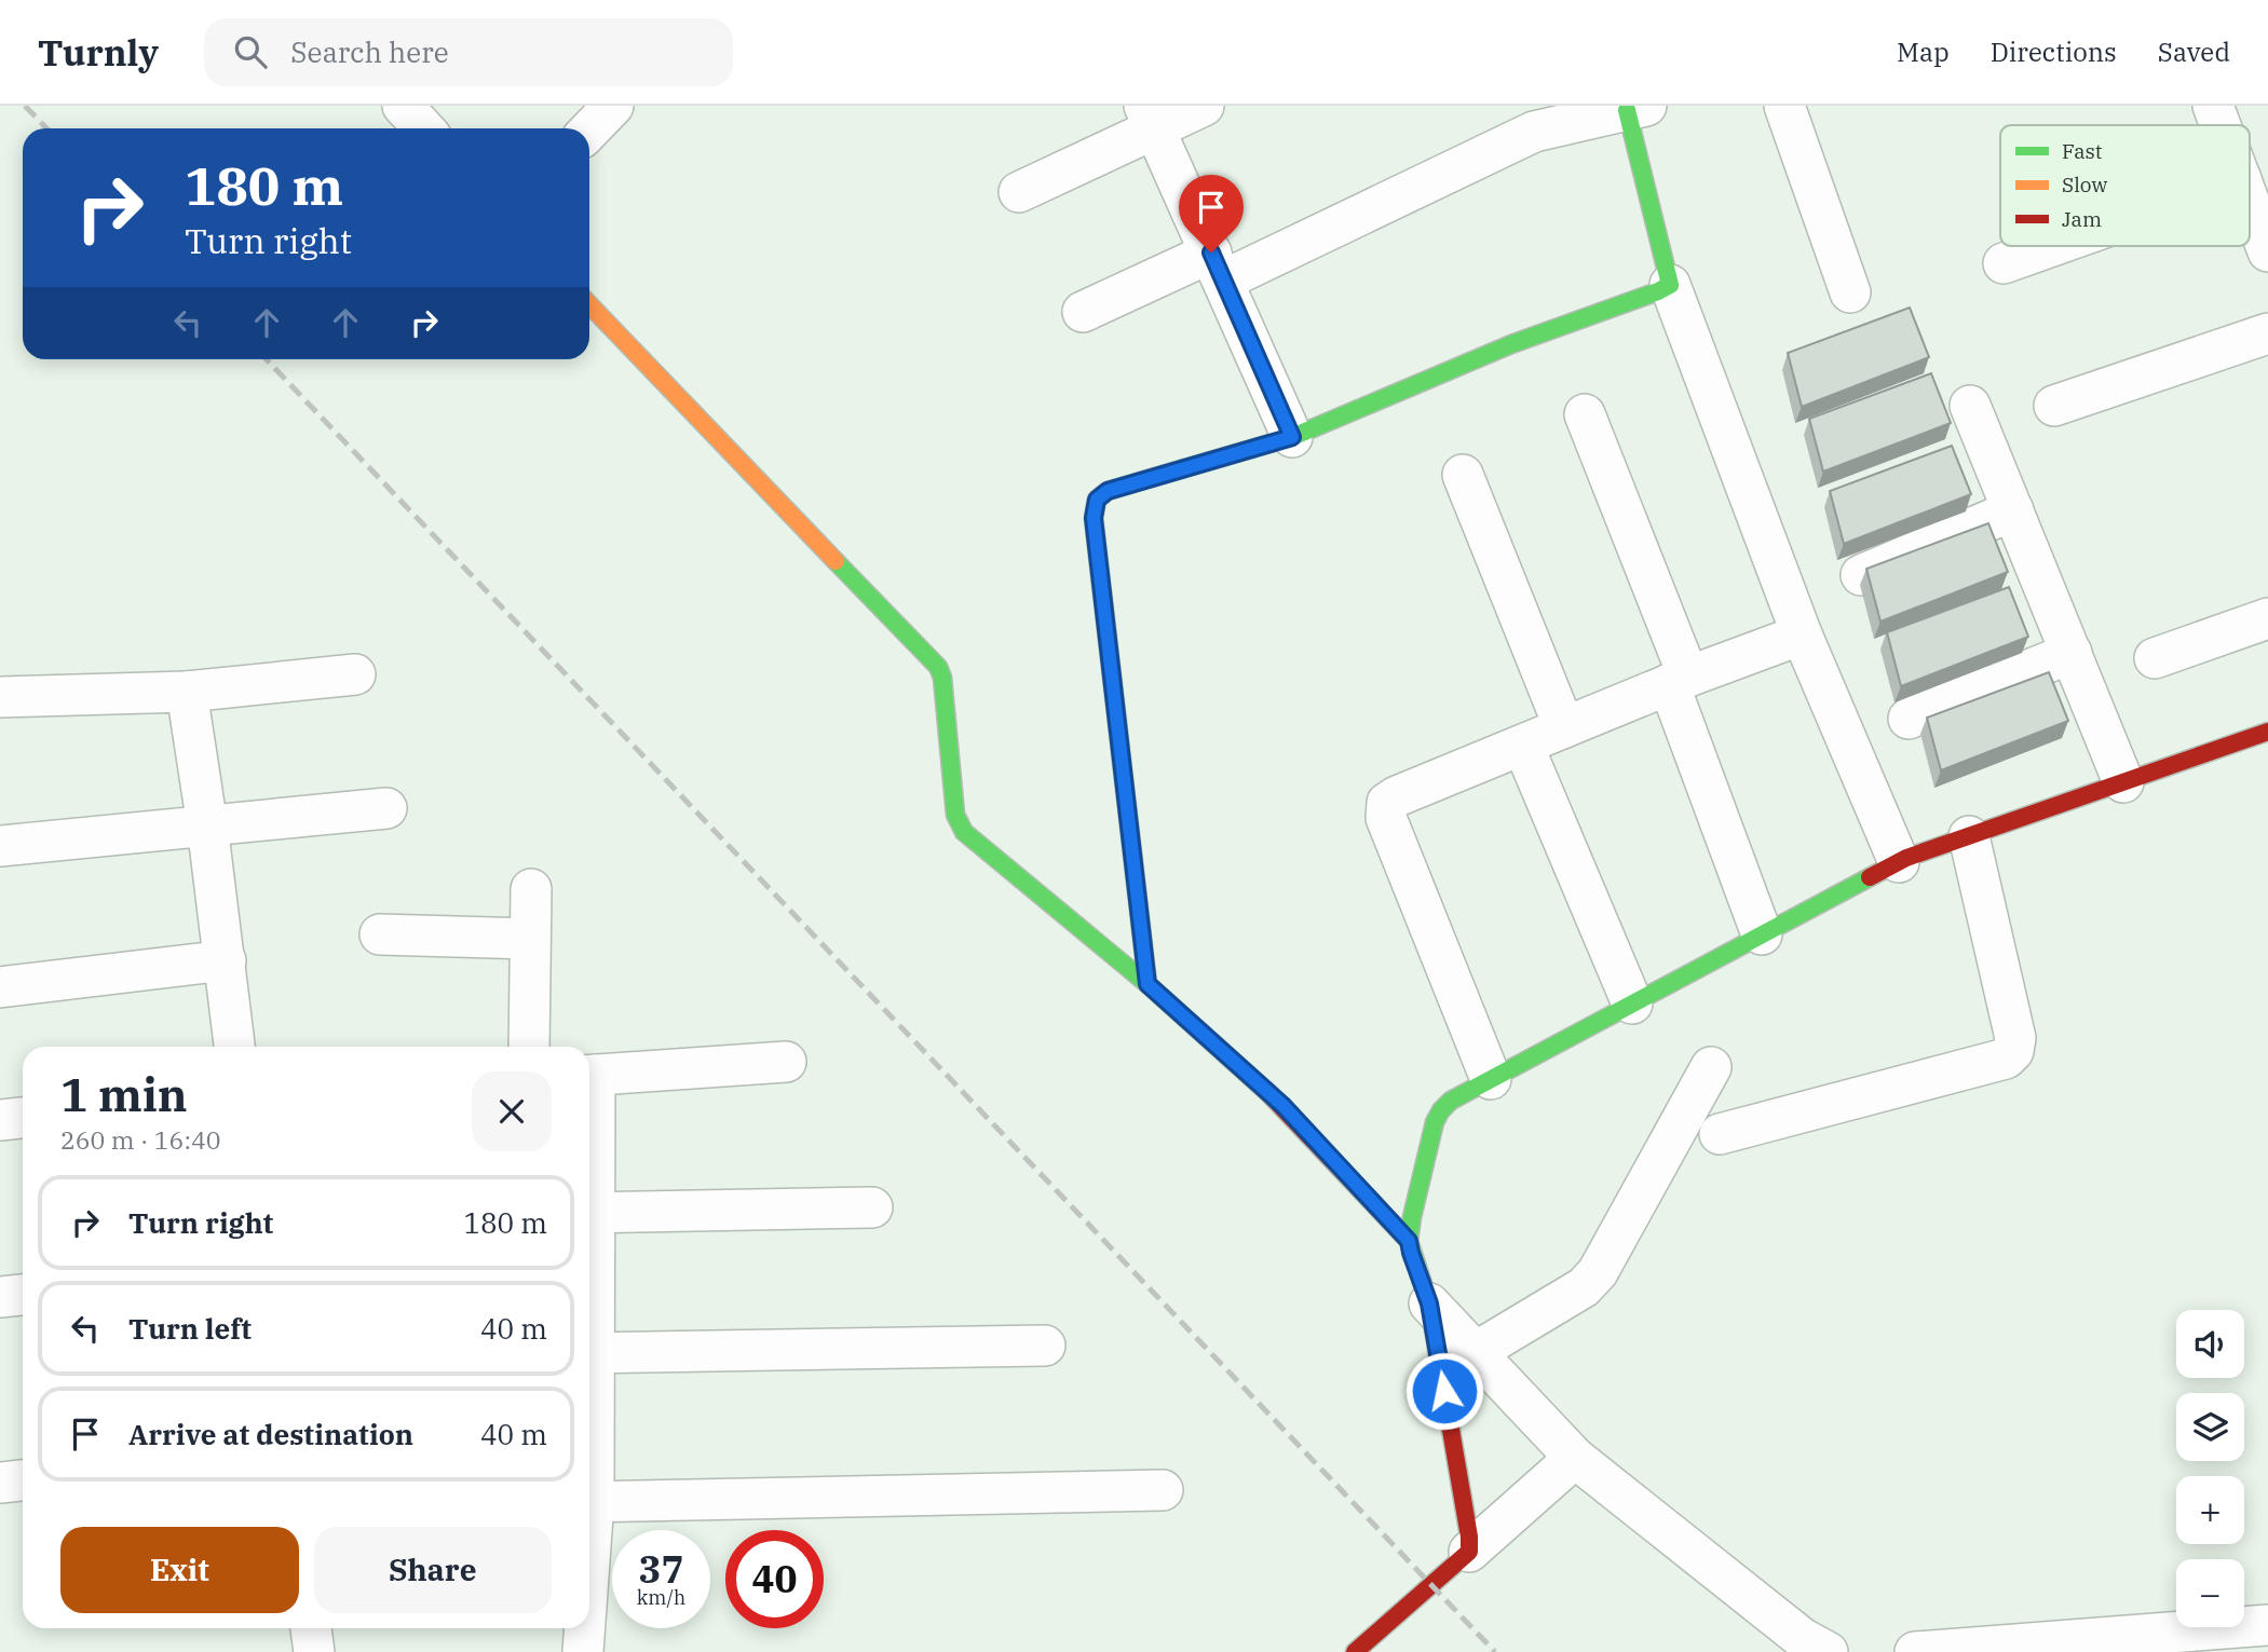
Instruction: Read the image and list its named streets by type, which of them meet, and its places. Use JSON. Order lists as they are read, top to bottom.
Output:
{
  "legend": ["Fast", "Slow", "Jam"],
  "page": {
    "header": "Turnly",
    "search": "Search here",
    "nav": ["Map", "Directions", "Saved"],
    "turn": ["180 m", "Turn right"],
    "heading": ["1 min", "260 m · 16:40"],
    "list": [
      {
        "name": "Turn right",
        "value": "180 m"
      },
      {
        "name": "Turn left",
        "value": "40 m"
      },
      {
        "name": "Arrive at destination",
        "value": "40 m"
      }
    ],
    "map_buttons": ["+", "−"],
    "buttons": ["Exit", "Share"],
    "speed": "37 km/h",
    "limit": "40"
  }
}
